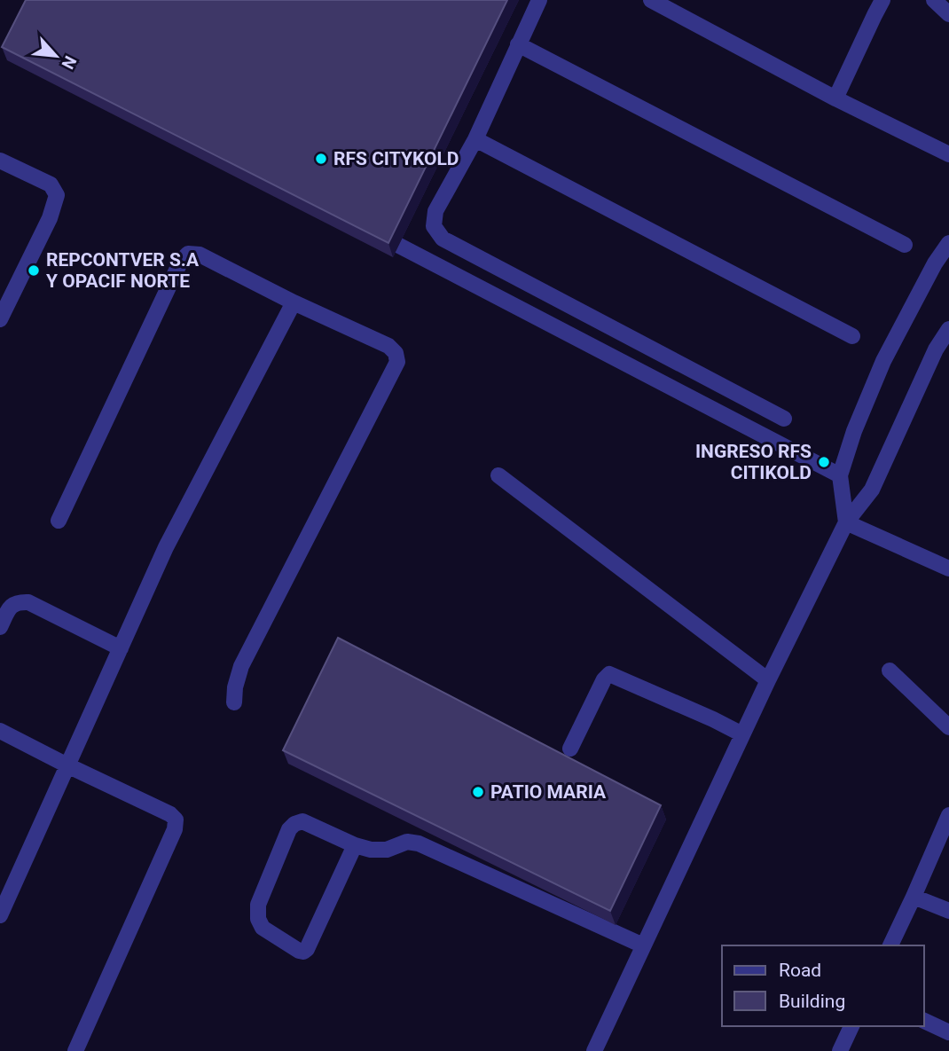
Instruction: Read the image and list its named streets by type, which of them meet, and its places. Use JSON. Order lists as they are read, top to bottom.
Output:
{
  "places": [
    "RFS CITYKOLD",
    "REPCONTVER S.A Y OPACIF NORTE",
    "INGRESO RFS CITIKOLD",
    "PATIO MARIA"
  ],
  "legend": ["Road", "Building"],
  "north": "bottom right"
}
